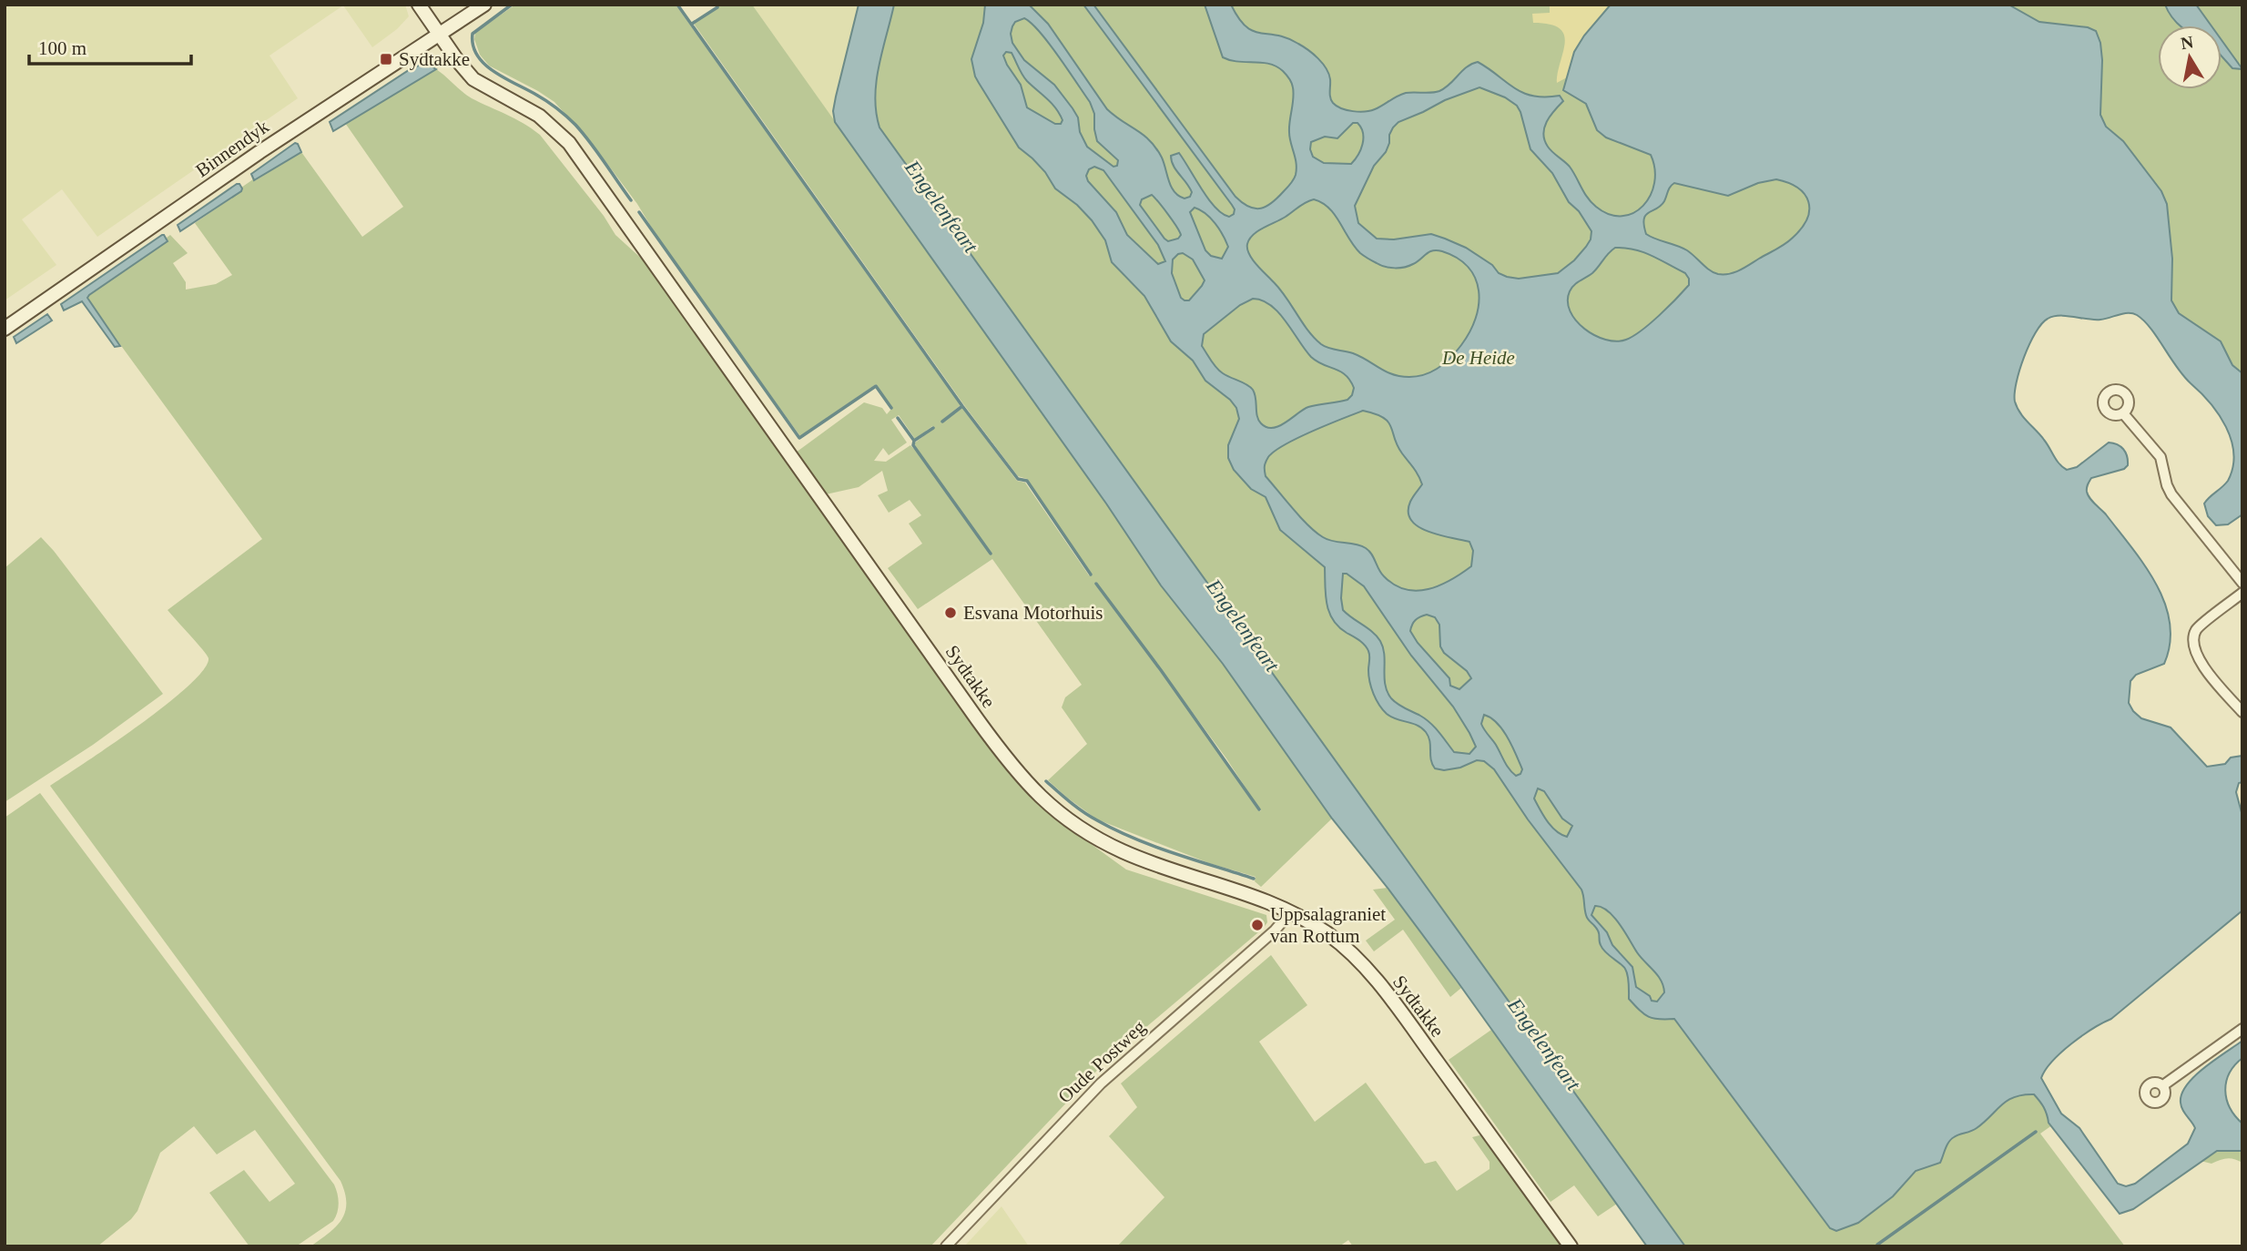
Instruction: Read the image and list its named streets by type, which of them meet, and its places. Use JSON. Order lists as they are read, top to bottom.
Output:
{
  "streets": {
    "street": ["Binnendyk", "Sydtakke", "Oude Postweg"]
  },
  "crossings": [
    ["Binnendyk", "Sydtakke"],
    ["Sydtakke", "Oude Postweg"]
  ],
  "water": ["Engelenfeart"],
  "parks": ["De Heide"],
  "places": {
    "transit": ["Sydtakke"],
    "other": ["Esvana Motorhuis", "Uppsalagraniet van Rottum"]
  },
  "scale_bar": "100 m",
  "north": "top"
}
